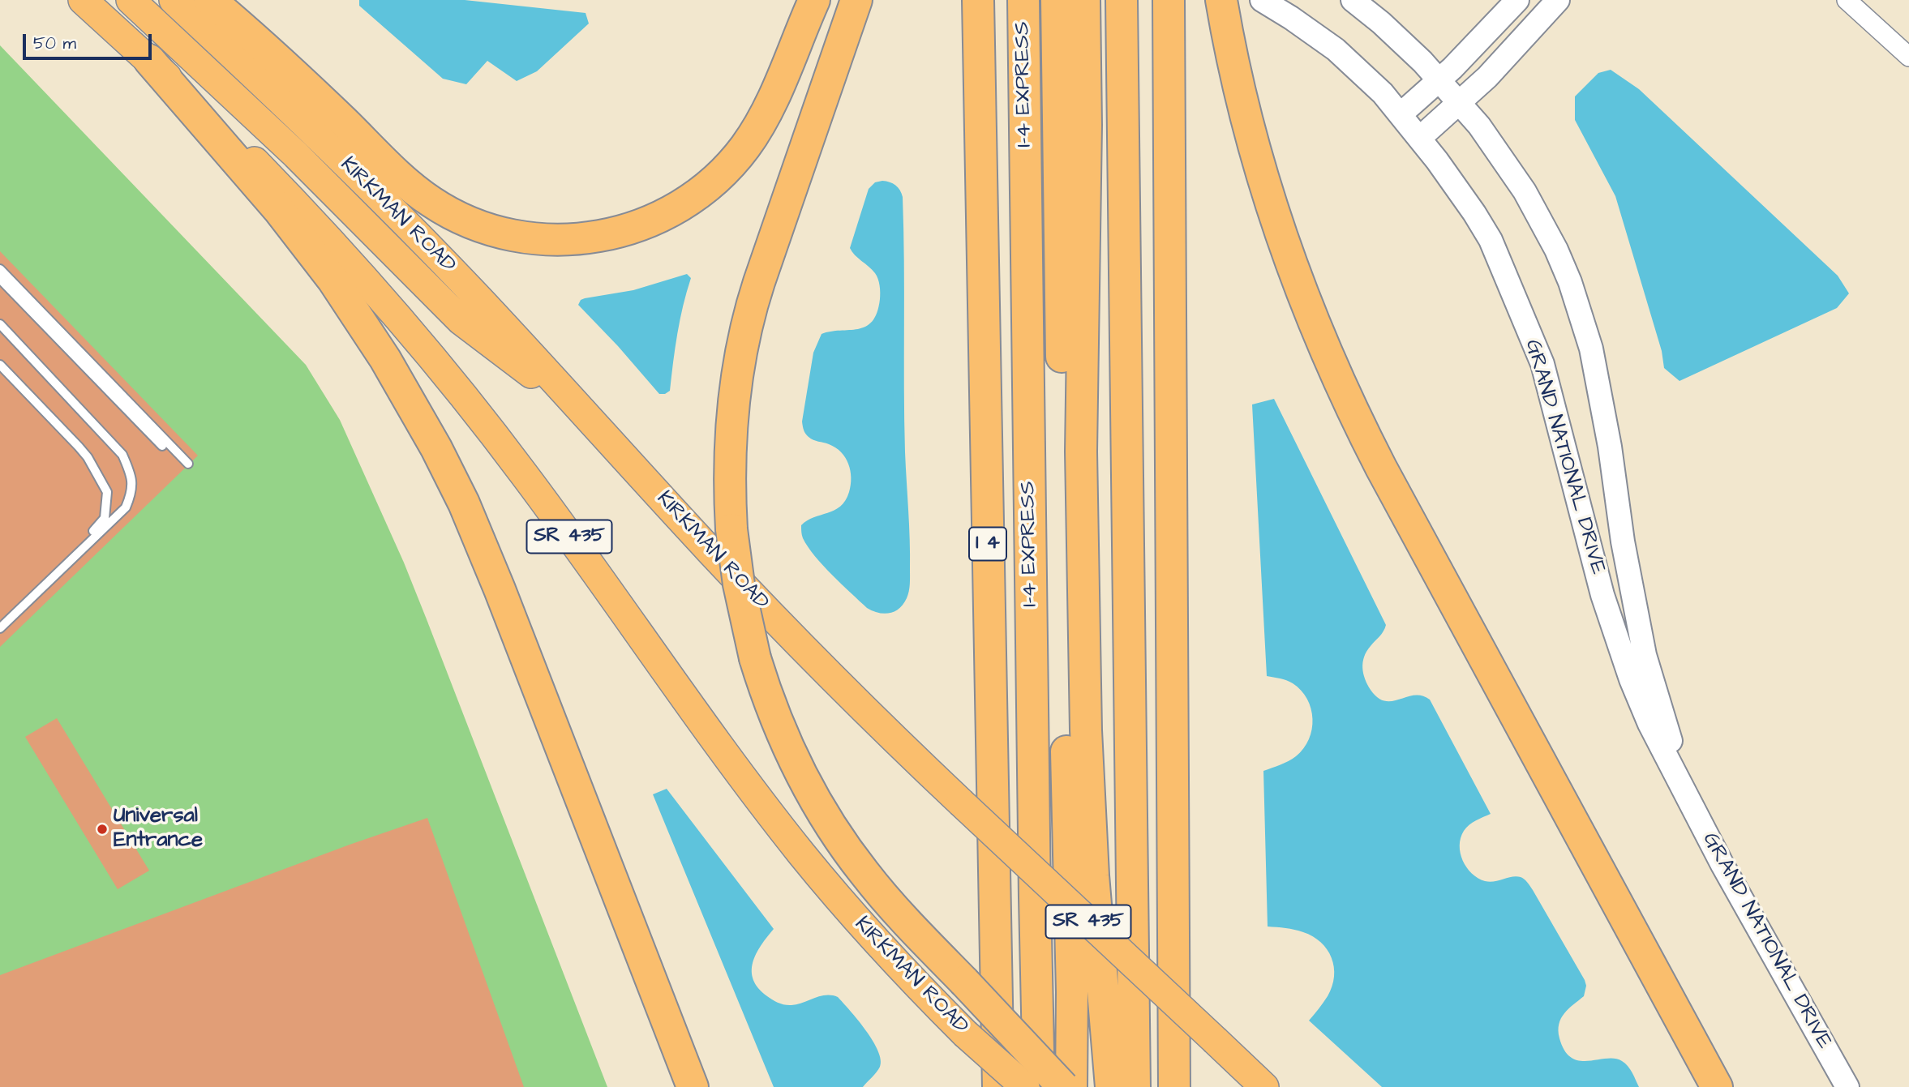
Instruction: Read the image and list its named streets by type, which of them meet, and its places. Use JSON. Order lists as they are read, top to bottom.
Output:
{
  "streets": {
    "highway": ["I-4 EXPRESS", "I 4"],
    "main road": ["KIRKMAN ROAD", "SR 435"],
    "street": ["GRAND NATIONAL DRIVE"]
  },
  "places": ["Universal Entrance"],
  "scale_bar": "50 m"
}
